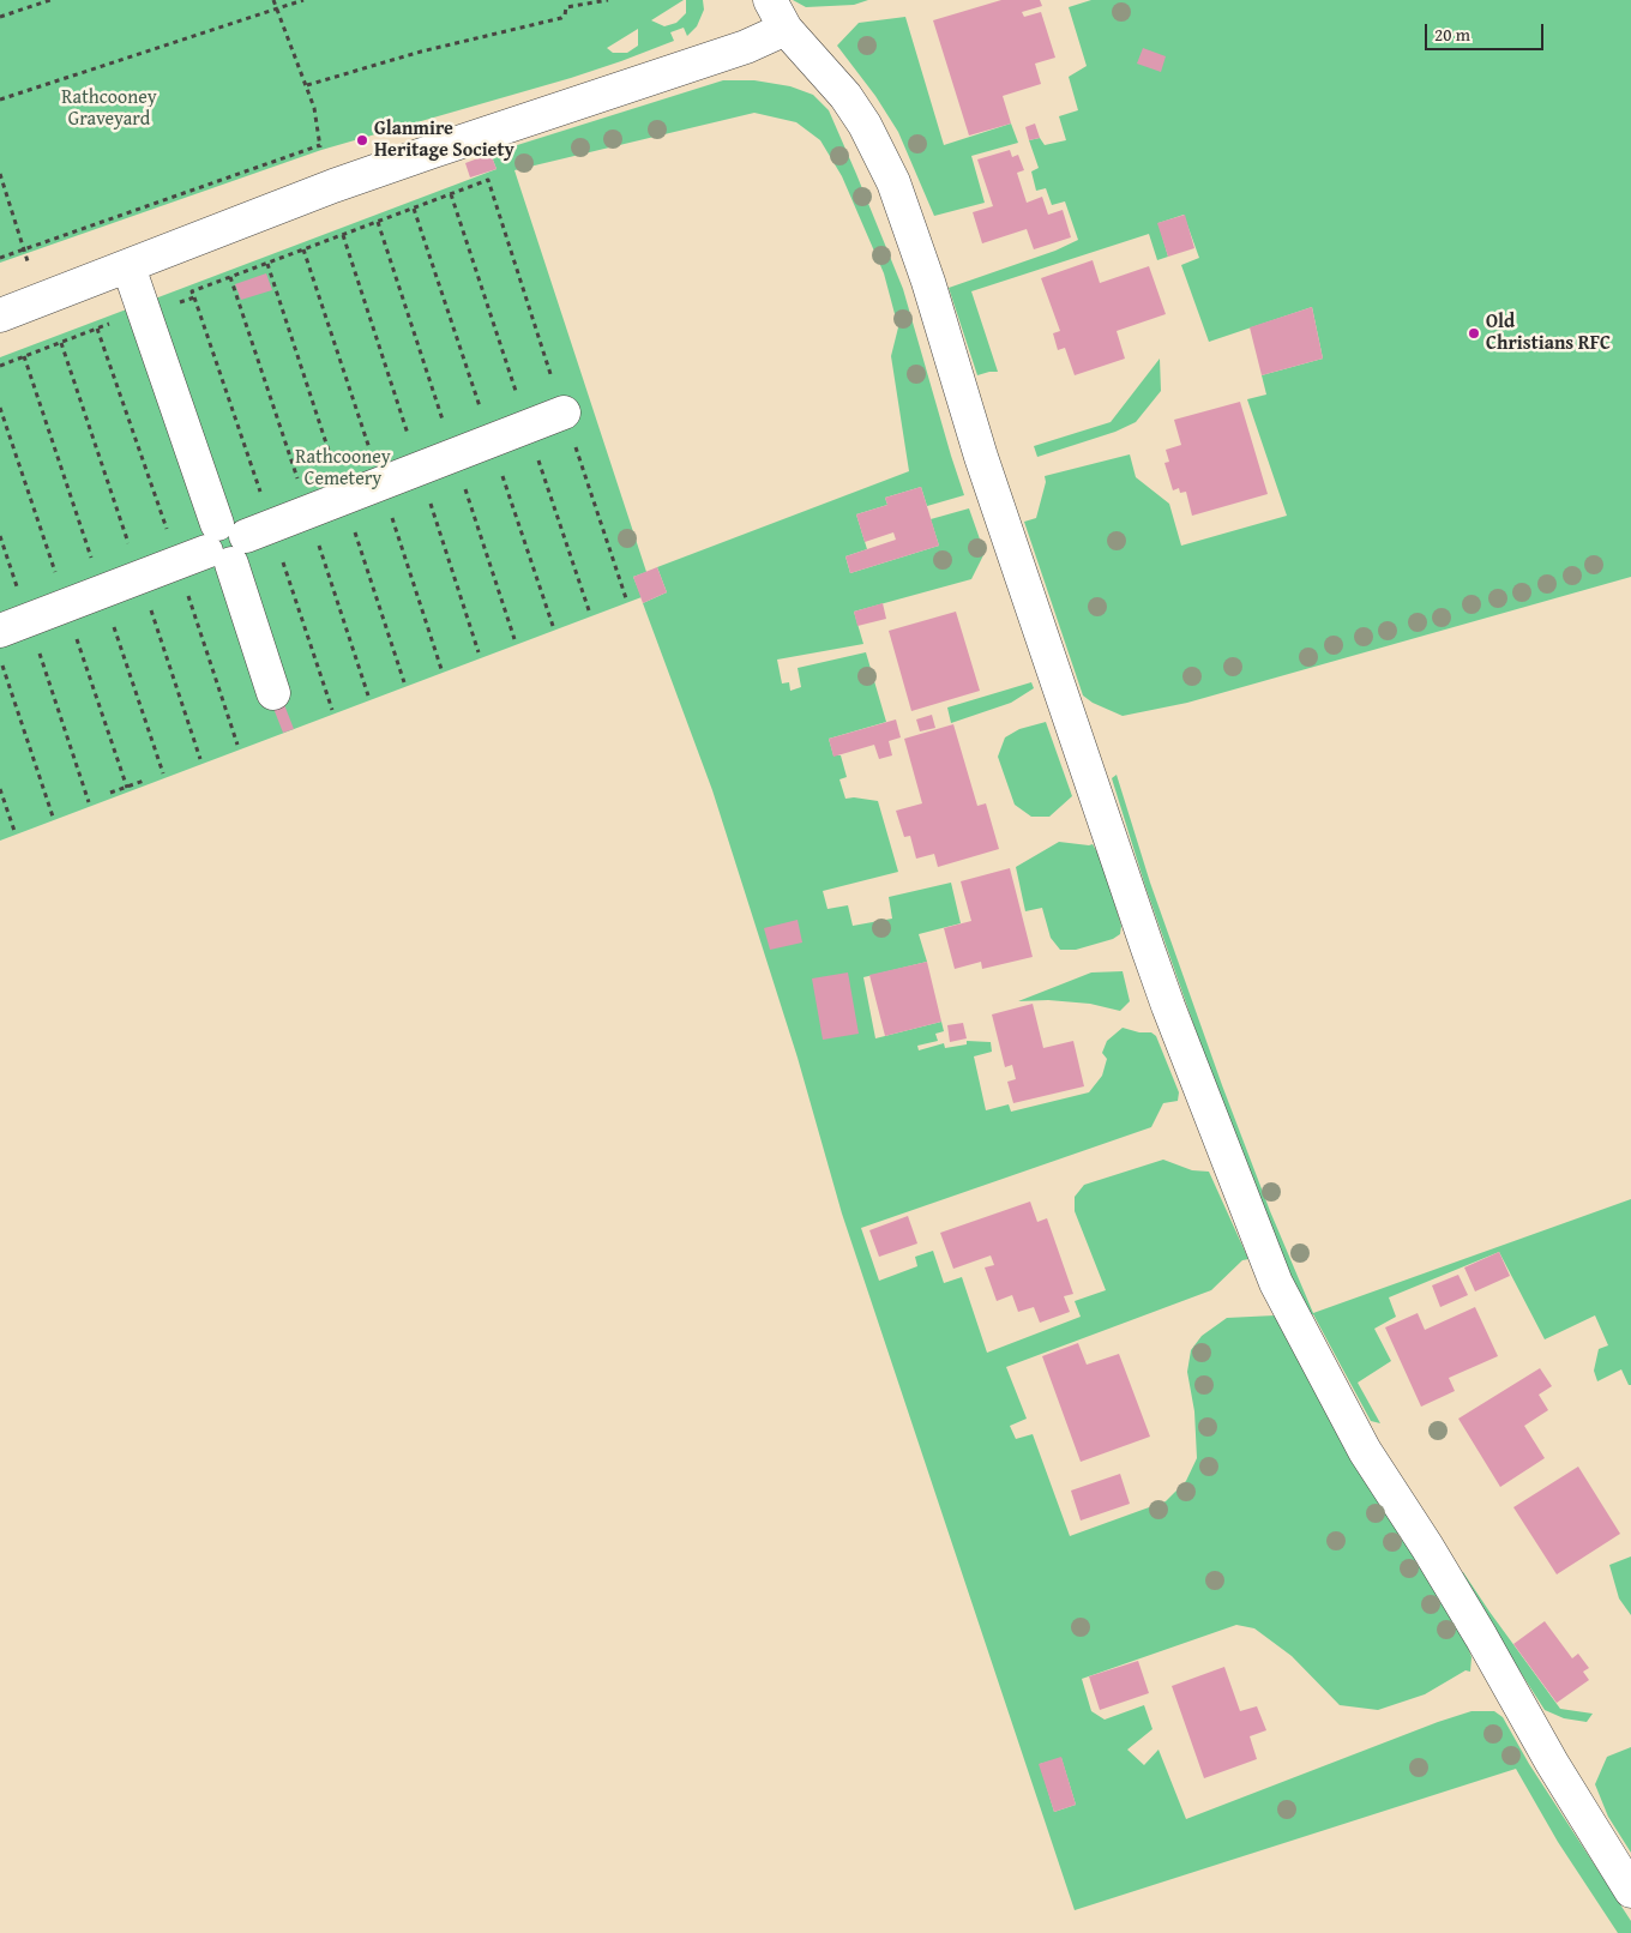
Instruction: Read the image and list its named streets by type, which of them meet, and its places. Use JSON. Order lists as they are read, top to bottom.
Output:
{
  "parks": ["Rathcooney Graveyard", "Rathcooney Cemetery"],
  "places": ["Glanmire Heritage Society", "Old Christians RFC"],
  "scale_bar": "20 m"
}
